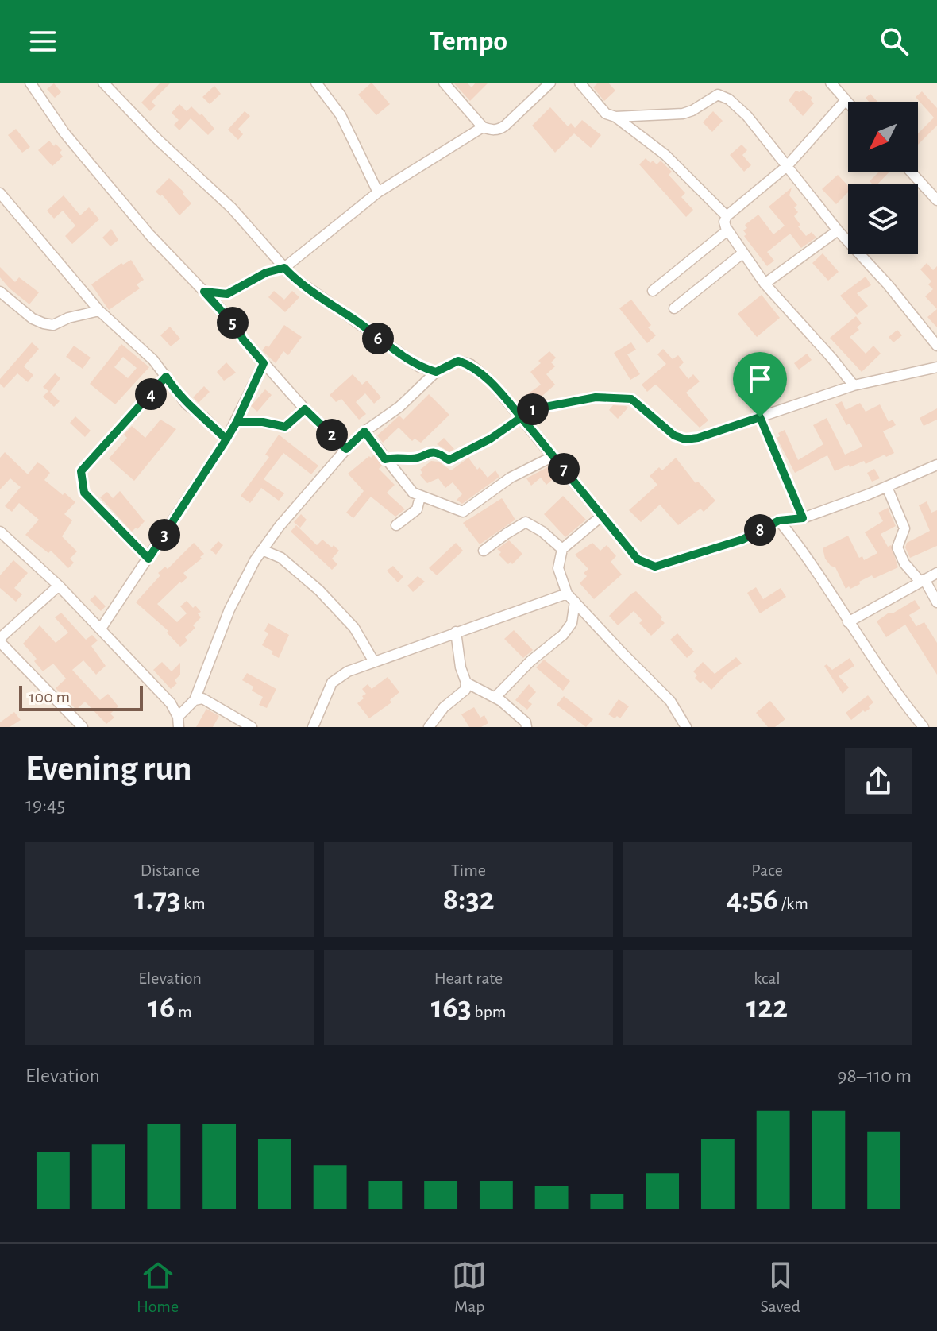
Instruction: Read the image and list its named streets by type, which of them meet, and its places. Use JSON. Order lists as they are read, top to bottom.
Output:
{
  "scale_bar": "100 m",
  "north": "bottom left",
  "page": {
    "header": "Tempo",
    "pins": [
      "5",
      "6",
      "4",
      "1",
      "2",
      "7",
      "8",
      "3"
    ],
    "scale": "100 m",
    "heading": ["Evening run", "19:45"],
    "stats": [
      ["Distance", "1.73 km"],
      ["Time", "8:32"],
      ["Pace", "4:56 /km"],
      ["Elevation", "16 m"],
      ["Heart rate", "163 bpm"],
      ["kcal", "122"]
    ],
    "chart": ["Elevation", "98–110 m"],
    "tabs": ["Home", "Map", "Saved"]
  }
}
